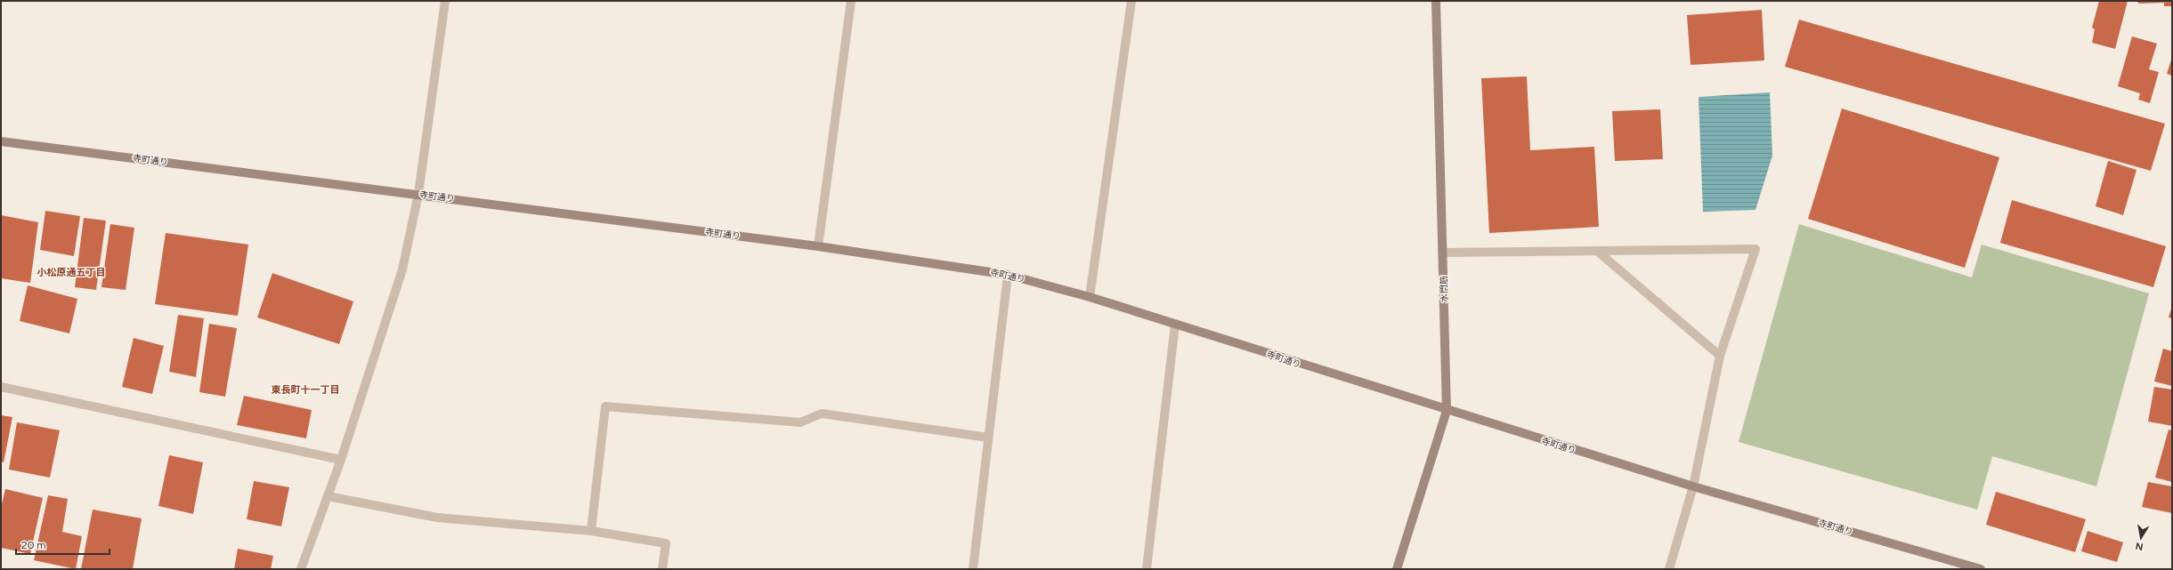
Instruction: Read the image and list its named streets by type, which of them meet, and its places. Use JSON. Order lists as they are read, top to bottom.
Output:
{
  "streets": {
    "street": ["寺町通り", "水門筋"]
  },
  "crossings": [
    ["寺町通り", "水門筋"]
  ],
  "districts": ["小松原通五丁目", "東長町十一丁目"],
  "scale_bar": "20 m",
  "north": "bottom"
}
